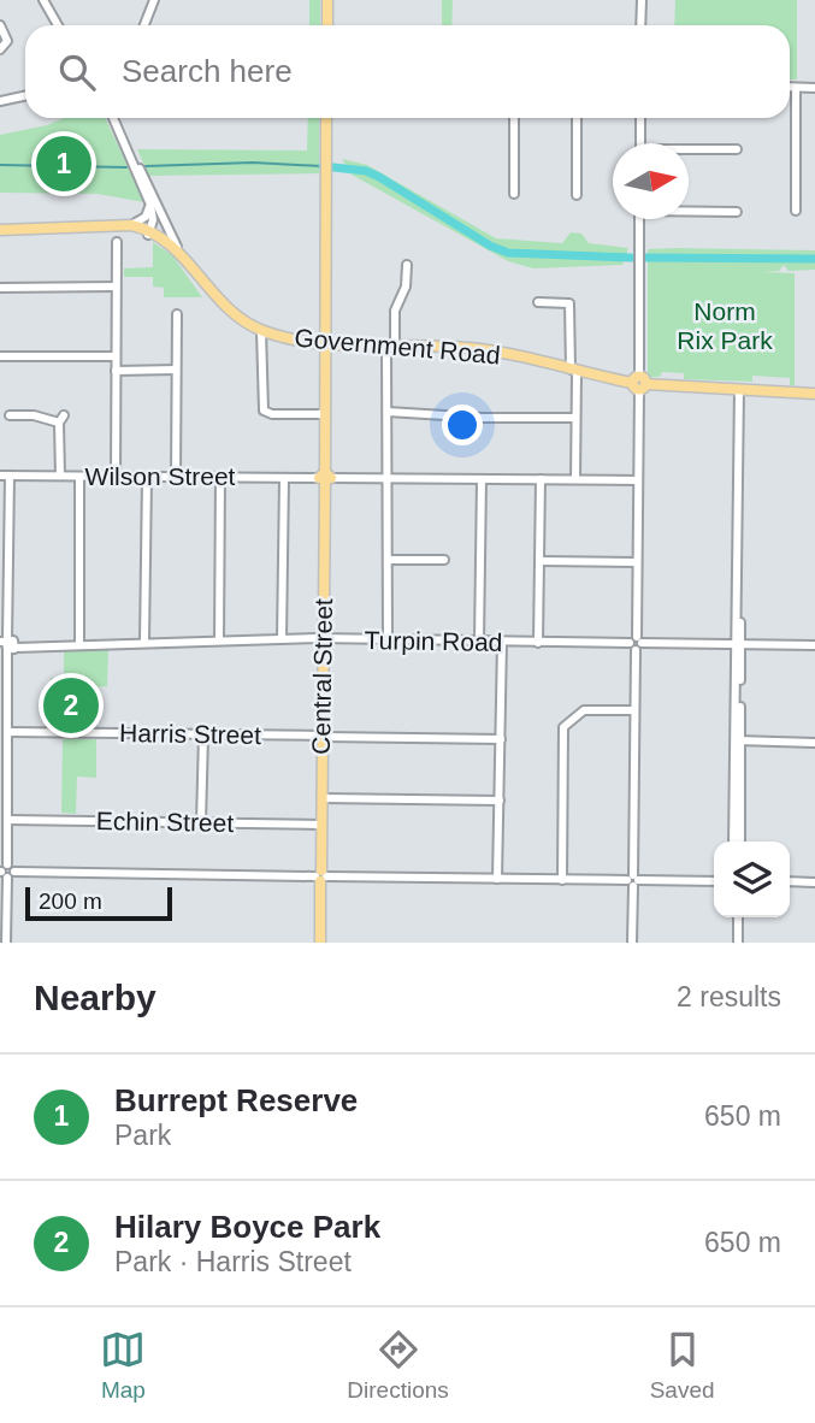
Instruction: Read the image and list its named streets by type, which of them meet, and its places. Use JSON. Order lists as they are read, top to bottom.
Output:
{
  "streets": {
    "main road": ["Government Road", "Central Street"],
    "street": [
      "Wilson Street",
      "Turpin Road",
      "Harris Street",
      "Echin Street"
    ]
  },
  "crossings": [
    ["Government Road", "Central Street"],
    ["Wilson Street", "Central Street"],
    ["Turpin Road", "Central Street"],
    ["Central Street", "Harris Street"],
    ["Central Street", "Echin Street"]
  ],
  "parks": ["Norm Rix Park"],
  "scale_bar": "200 m",
  "north": "right",
  "page": {
    "search": "Search here",
    "pins": ["1", "2"],
    "scale": "200 m",
    "heading": ["Nearby", "2 results"],
    "list": [
      {
        "mark": "1",
        "name": "Burrept Reserve",
        "note": "Park",
        "value": "650 m"
      },
      {
        "mark": "2",
        "name": "Hilary Boyce Park",
        "note": "Park · Harris Street",
        "value": "650 m"
      }
    ],
    "nav": ["Map", "Directions", "Saved"]
  }
}
